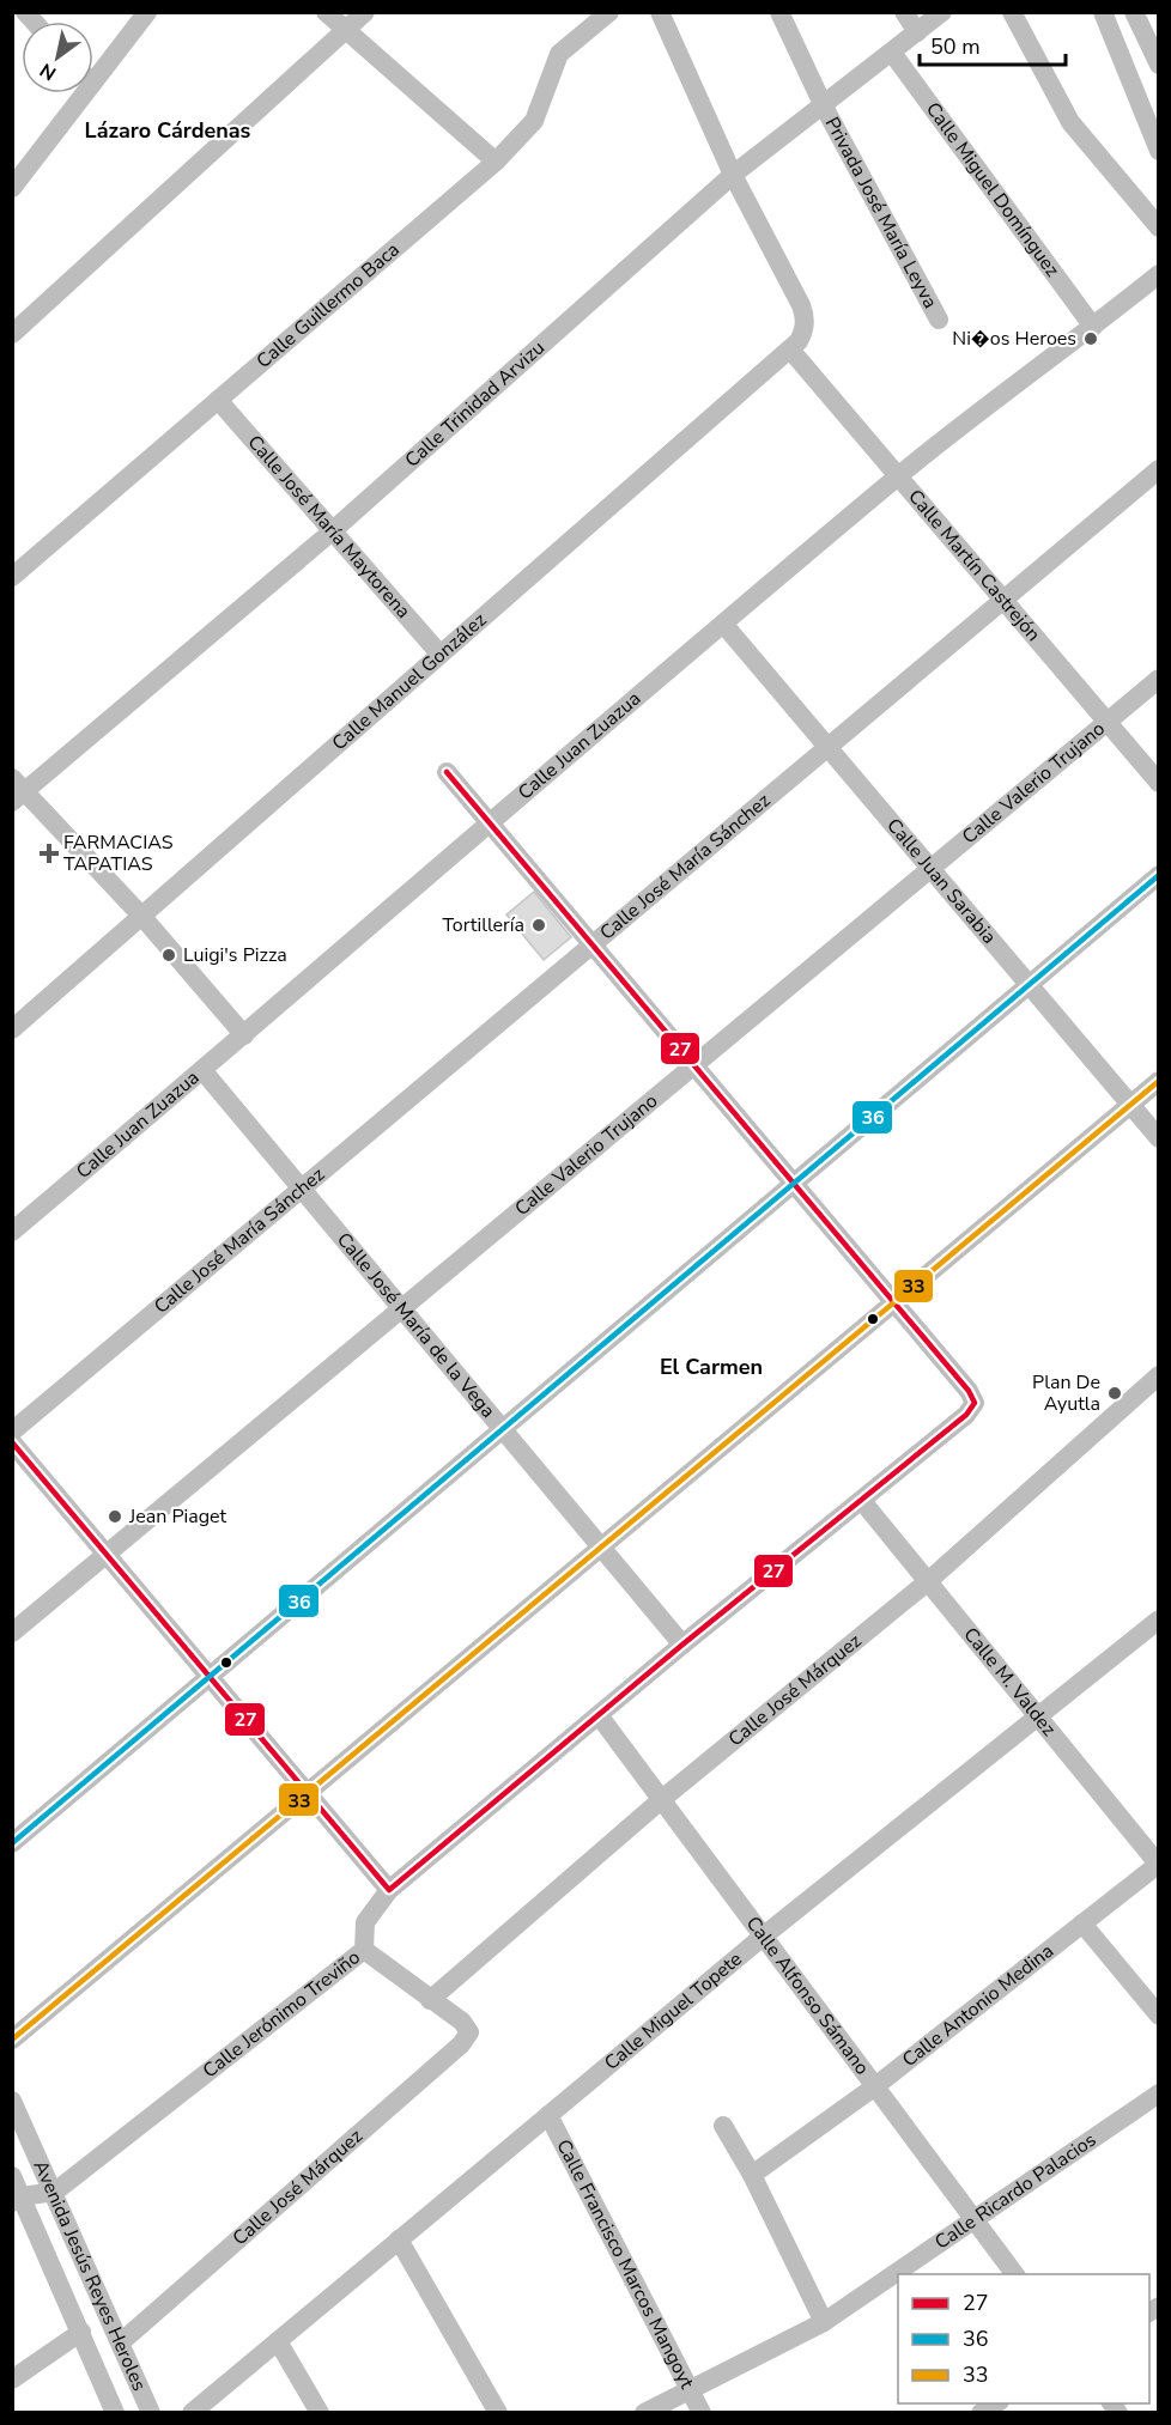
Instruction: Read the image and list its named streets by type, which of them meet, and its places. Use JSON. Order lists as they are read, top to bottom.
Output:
{
  "streets": {
    "street": [
      "Calle Miguel Domínguez",
      "Privada José María Leyva",
      "Calle Guillermo Baca",
      "Calle Trinidad Arvizu",
      "Calle José María Maytorena",
      "Calle Martín Castrejón",
      "Calle Manuel González",
      "Calle Juan Zuazua",
      "Calle Valerio Trujano",
      "Calle José María Sánchez",
      "Calle Juan Sarabia",
      "Calle José María de la Vega",
      "Calle M. Valdez",
      "Calle José Márquez",
      "Calle Alfonso Sámano",
      "Calle Antonio Medina",
      "Calle Miguel Topete",
      "Calle Jerónimo Treviño",
      "Calle Ricardo Palacios",
      "Calle Francisco Marcos Mangoyt",
      "Avenida Jesús Reyes Heroles"
    ]
  },
  "crossings": [
    ["Calle Miguel Domínguez", "Calle Trinidad Arvizu"],
    ["Calle Miguel Domínguez", "Calle Juan Zuazua"],
    ["Privada José María Leyva", "Calle Trinidad Arvizu"],
    ["Calle Guillermo Baca", "Calle José María Maytorena"],
    ["Calle Trinidad Arvizu", "Calle José María Maytorena"],
    ["Calle Trinidad Arvizu", "Calle Manuel González"],
    ["Calle José María Maytorena", "Calle Manuel González"],
    ["Calle Martín Castrejón", "Calle Manuel González"],
    ["Calle Martín Castrejón", "Calle Juan Zuazua"],
    ["Calle Martín Castrejón", "Calle Valerio Trujano"],
    ["Calle Martín Castrejón", "Calle José María Sánchez"],
    ["Calle Juan Zuazua", "Calle Juan Sarabia"],
    ["Calle Juan Zuazua", "Calle José María de la Vega"],
    ["Calle Valerio Trujano", "Calle Juan Sarabia"],
    ["Calle Valerio Trujano", "Calle José María de la Vega"],
    ["Calle José María Sánchez", "Calle Juan Sarabia"],
    ["Calle José María Sánchez", "Calle José María de la Vega"],
    ["Calle José María de la Vega", "Calle Jerónimo Treviño"],
    ["Calle M. Valdez", "Calle José Márquez"],
    ["Calle M. Valdez", "Calle Antonio Medina"],
    ["Calle M. Valdez", "Calle Miguel Topete"],
    ["Calle M. Valdez", "Calle Jerónimo Treviño"],
    ["Calle José Márquez", "Calle Alfonso Sámano"],
    ["Calle José Márquez", "Avenida Jesús Reyes Heroles"],
    ["Calle Alfonso Sámano", "Calle Antonio Medina"],
    ["Calle Alfonso Sámano", "Calle Miguel Topete"],
    ["Calle Alfonso Sámano", "Calle Jerónimo Treviño"],
    ["Calle Alfonso Sámano", "Calle Ricardo Palacios"],
    ["Calle Miguel Topete", "Calle Francisco Marcos Mangoyt"],
    ["Calle Jerónimo Treviño", "Avenida Jesús Reyes Heroles"],
    ["Calle Ricardo Palacios", "Calle Francisco Marcos Mangoyt"]
  ],
  "districts": ["Lázaro Cárdenas", "El Carmen"],
  "places": {
    "other": [
      "Ni�os Heroes",
      "Tortillería",
      "Luigi's Pizza",
      "Plan De Ayutla",
      "Jean Piaget"
    ],
    "health": ["FARMACIAS TAPATIAS"]
  },
  "lines": ["transit line 27", "transit line 36", "transit line 33"],
  "legend": ["27", "36", "33"],
  "scale_bar": "50 m",
  "north": "bottom left"
}
